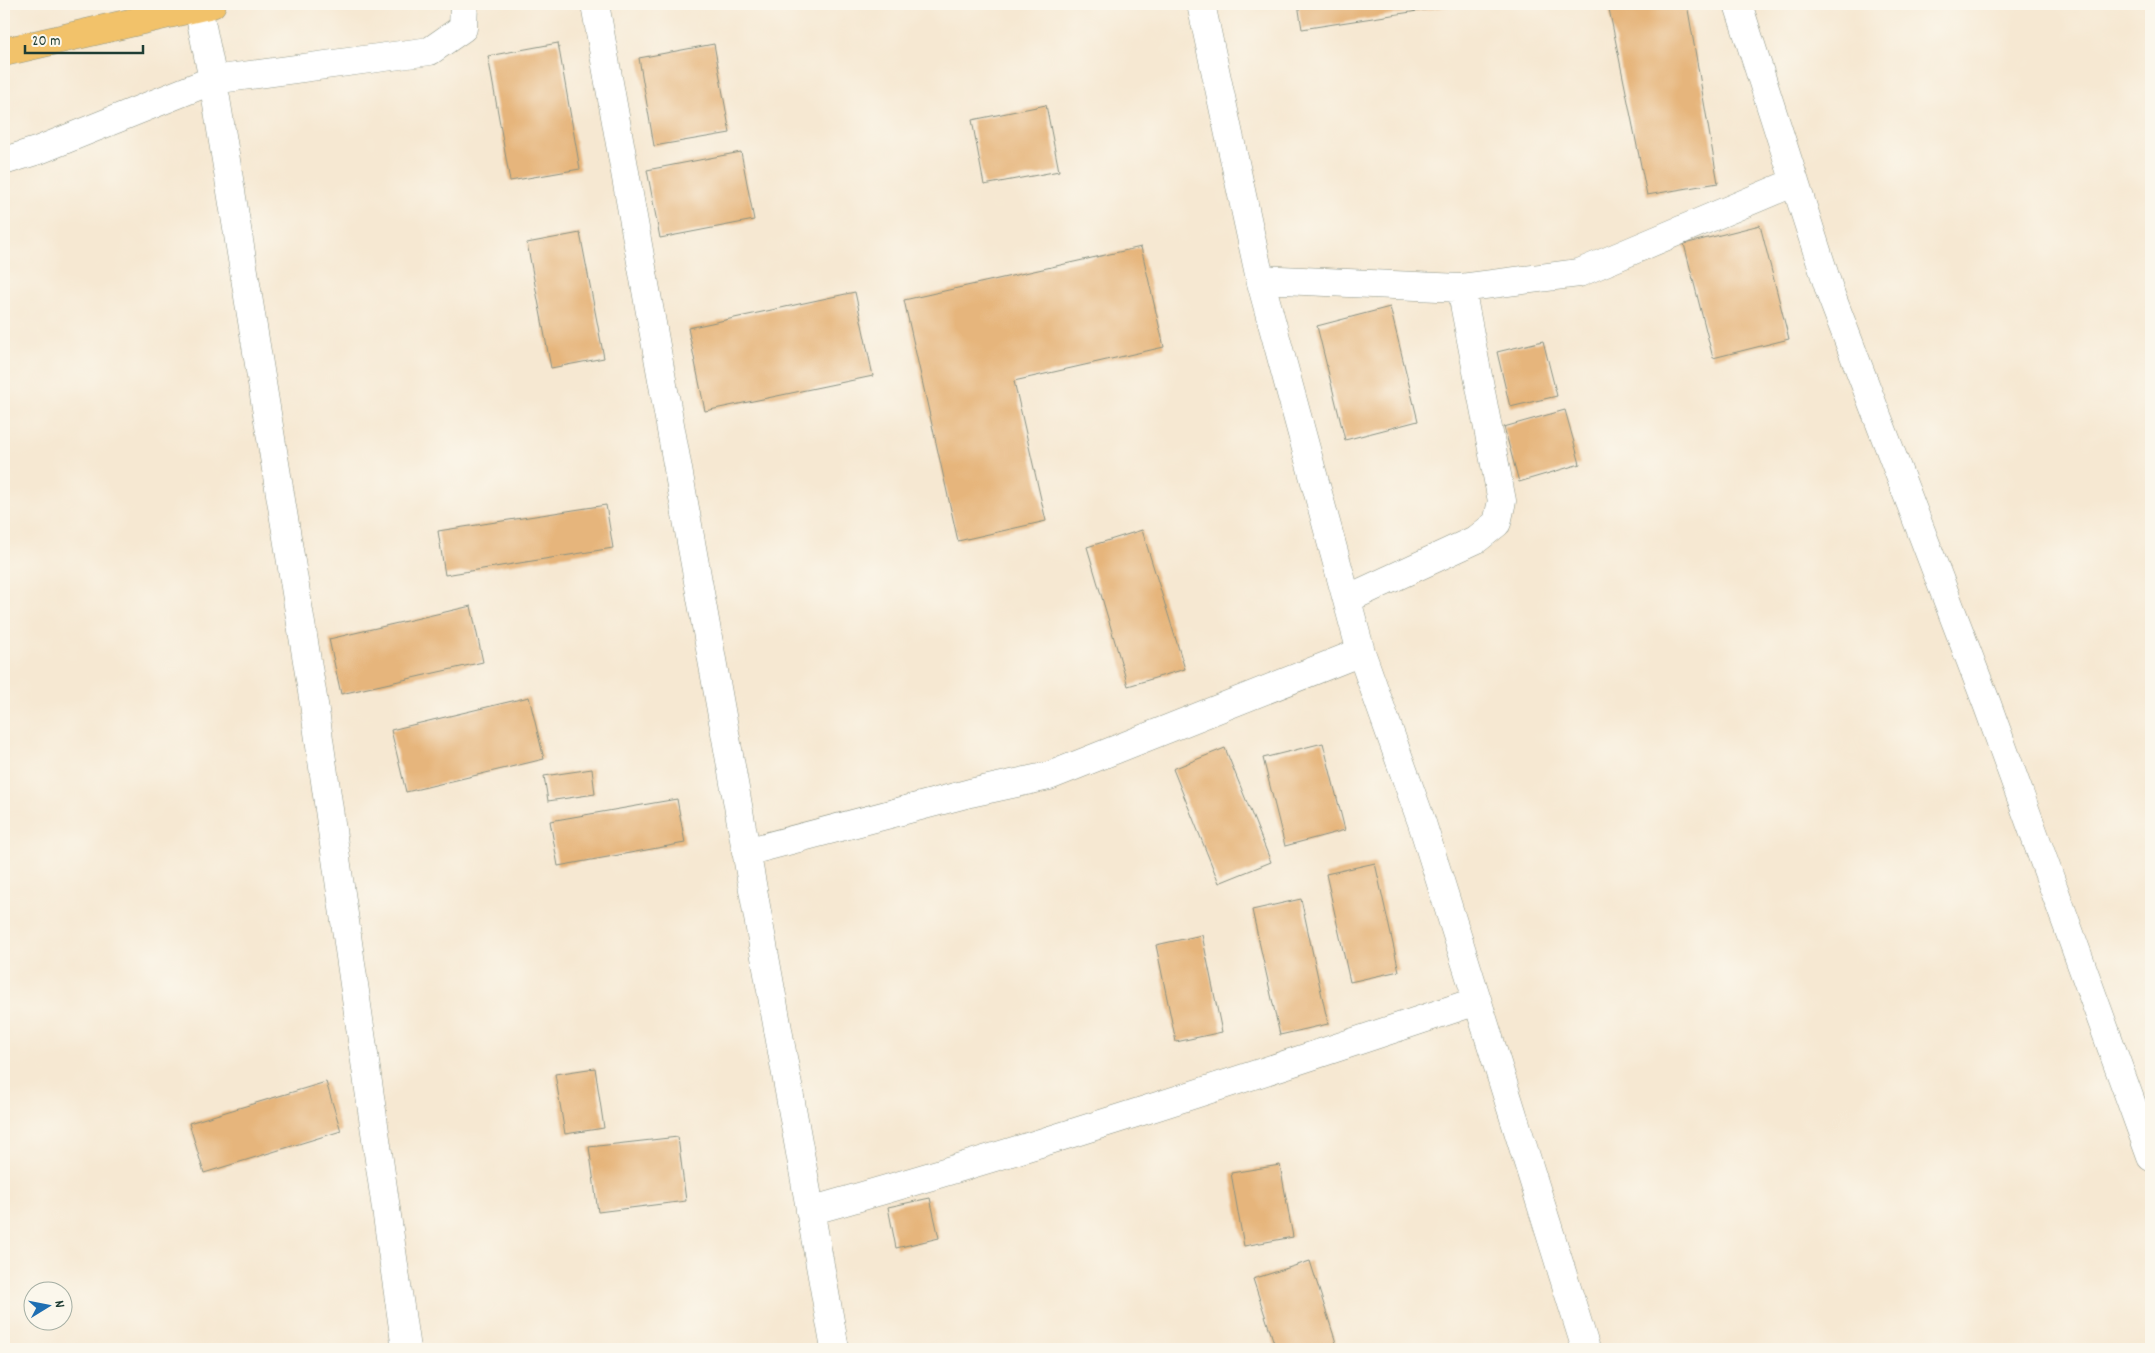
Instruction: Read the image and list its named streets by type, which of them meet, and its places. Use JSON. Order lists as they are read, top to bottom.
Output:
{
  "scale_bar": "20 m",
  "north": "right"
}
